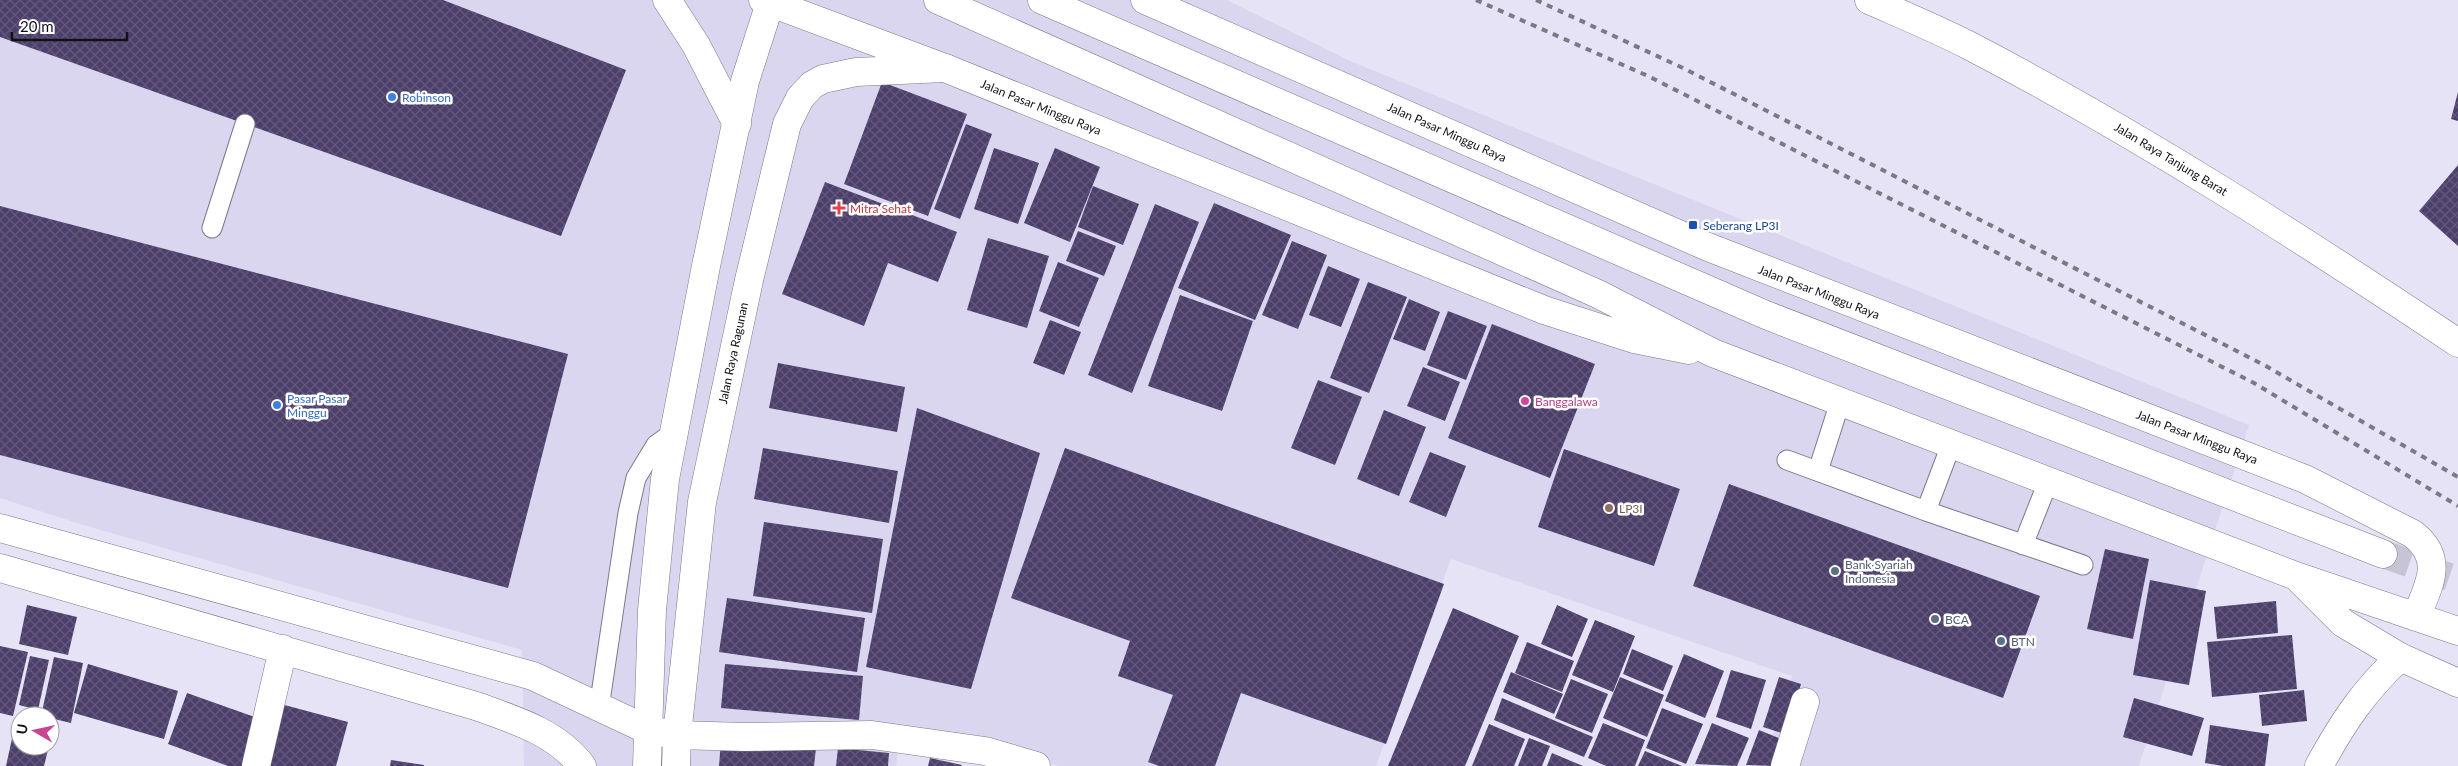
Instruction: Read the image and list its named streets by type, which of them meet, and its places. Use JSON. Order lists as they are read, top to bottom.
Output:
{
  "streets": {
    "main road": ["Jalan Pasar Minggu Raya", "Jalan Raya Tanjung Barat", "Jalan Raya Ragunan"]
  },
  "crossings": [
    ["Jalan Pasar Minggu Raya", "Jalan Raya Ragunan"]
  ],
  "places": {
    "other": [
      "Robinson",
      "Banggalawa",
      "Pasar Pasar Minggu",
      "LP3I",
      "Bank Syariah Indonesia",
      "BCA",
      "BTN"
    ],
    "health": ["Mitra Sehat"],
    "transit": ["Seberang LP3I"]
  },
  "scale_bar": "20 m",
  "north": "left"
}
